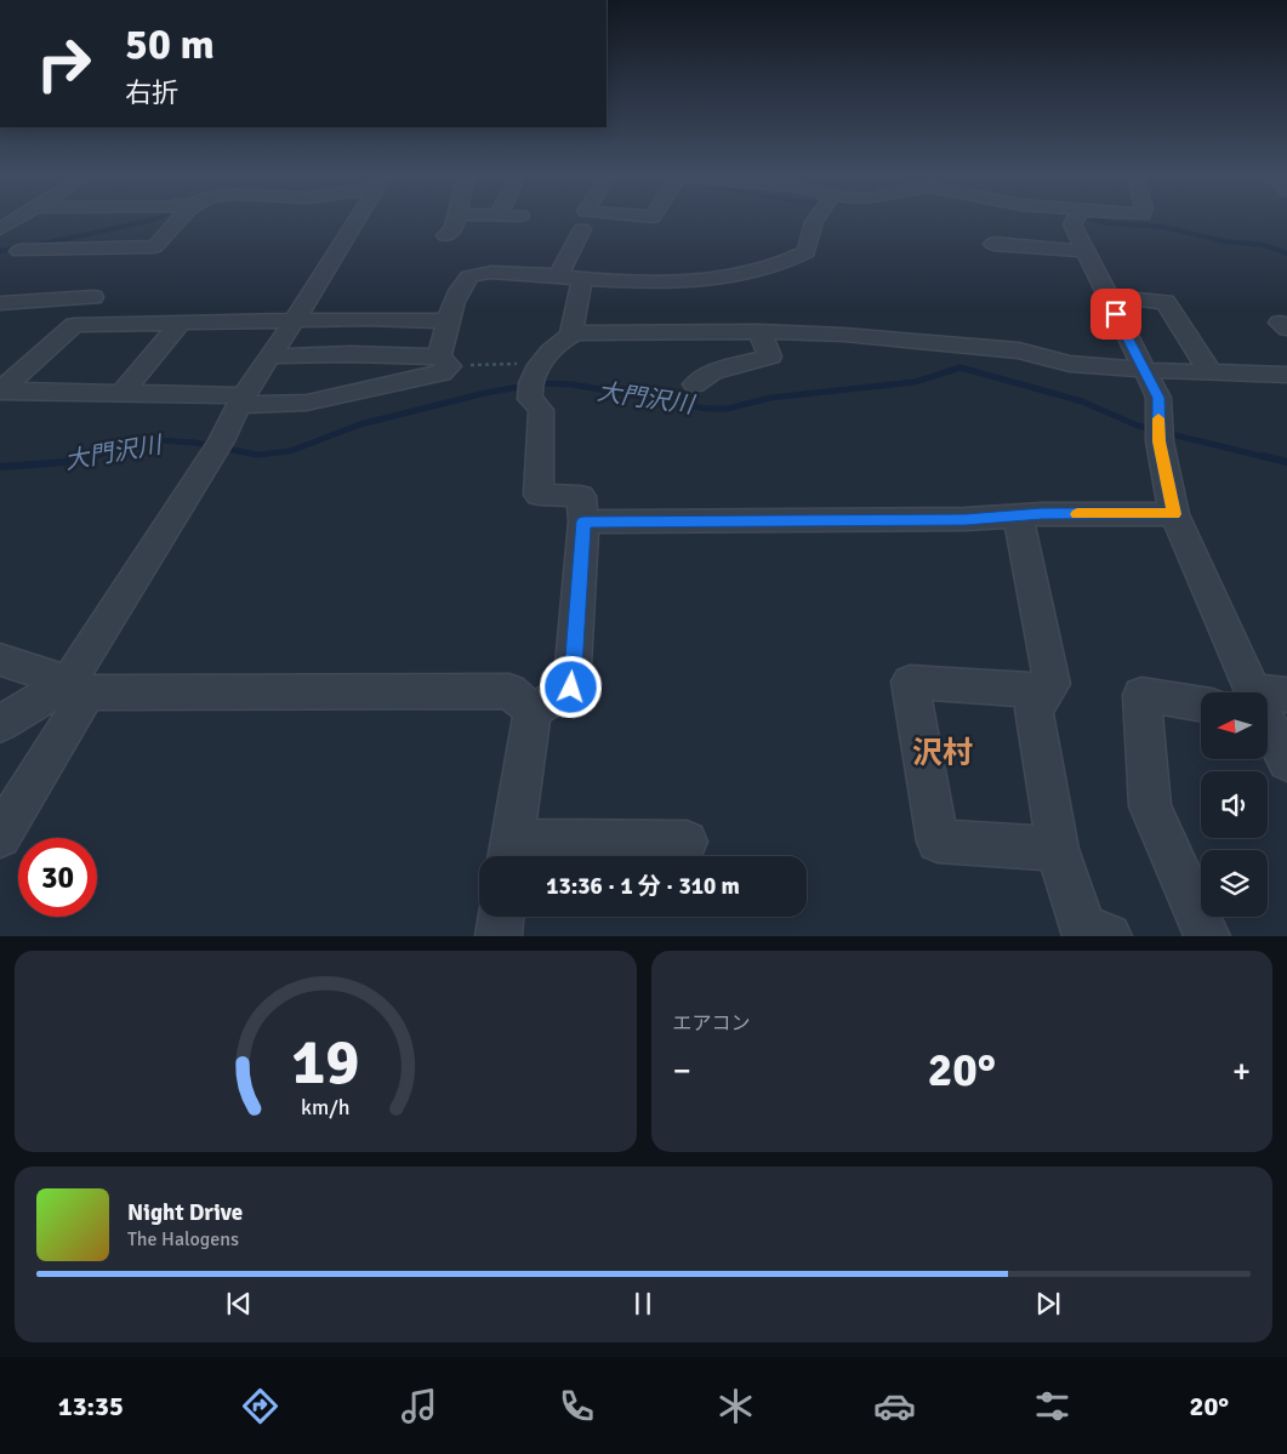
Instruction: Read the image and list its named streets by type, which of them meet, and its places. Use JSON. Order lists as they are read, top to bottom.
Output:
{
  "districts": ["沢村"],
  "water": ["大門沢川"],
  "north": "left",
  "page": {
    "turn": ["50 m", "右折"],
    "limit": "30",
    "trip": "13:36 · 1 分 · 310 m",
    "tile": "エアコン",
    "heat": ["−", "20°", "+"],
    "song": ["Night Drive", "The Halogens"],
    "tabs": ["13:35", "20°"],
    "gauge": ["19", "km/h"]
  }
}
